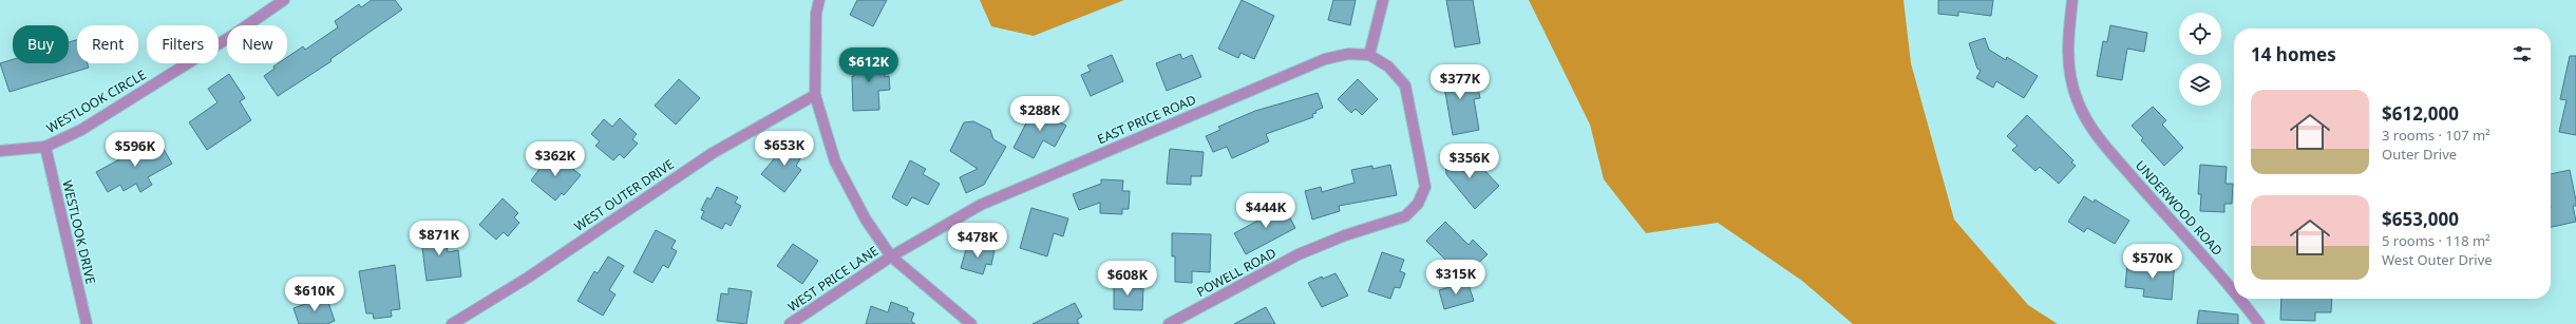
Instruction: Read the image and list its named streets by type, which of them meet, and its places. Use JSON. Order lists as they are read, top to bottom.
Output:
{
  "streets": {
    "street": [
      "WESTLOOK CIRCLE",
      "EAST PRICE ROAD",
      "WEST OUTER DRIVE",
      "UNDERWOOD ROAD",
      "WESTLOOK DRIVE",
      "POWELL ROAD",
      "WEST PRICE LANE"
    ]
  },
  "crossings": [
    ["WESTLOOK CIRCLE", "WESTLOOK DRIVE"],
    ["EAST PRICE ROAD", "POWELL ROAD"],
    ["EAST PRICE ROAD", "WEST PRICE LANE"]
  ],
  "page": {
    "chip": [
      "Buy",
      "Rent",
      "Filters",
      "New"
    ],
    "heading": "14 homes",
    "price": [
      "$612K",
      "$377K",
      "$288K",
      "$653K",
      "$596K",
      "$362K",
      "$356K",
      "$444K",
      "$871K",
      "$478K",
      "$570K",
      "$315K",
      "$608K",
      "$610K"
    ],
    "list": [
      {
        "name": "$612,000",
        "note": "3 rooms · 107 m² · Outer Drive"
      },
      {
        "name": "$653,000",
        "note": "5 rooms · 118 m² · West Outer Drive"
      }
    ]
  }
}
